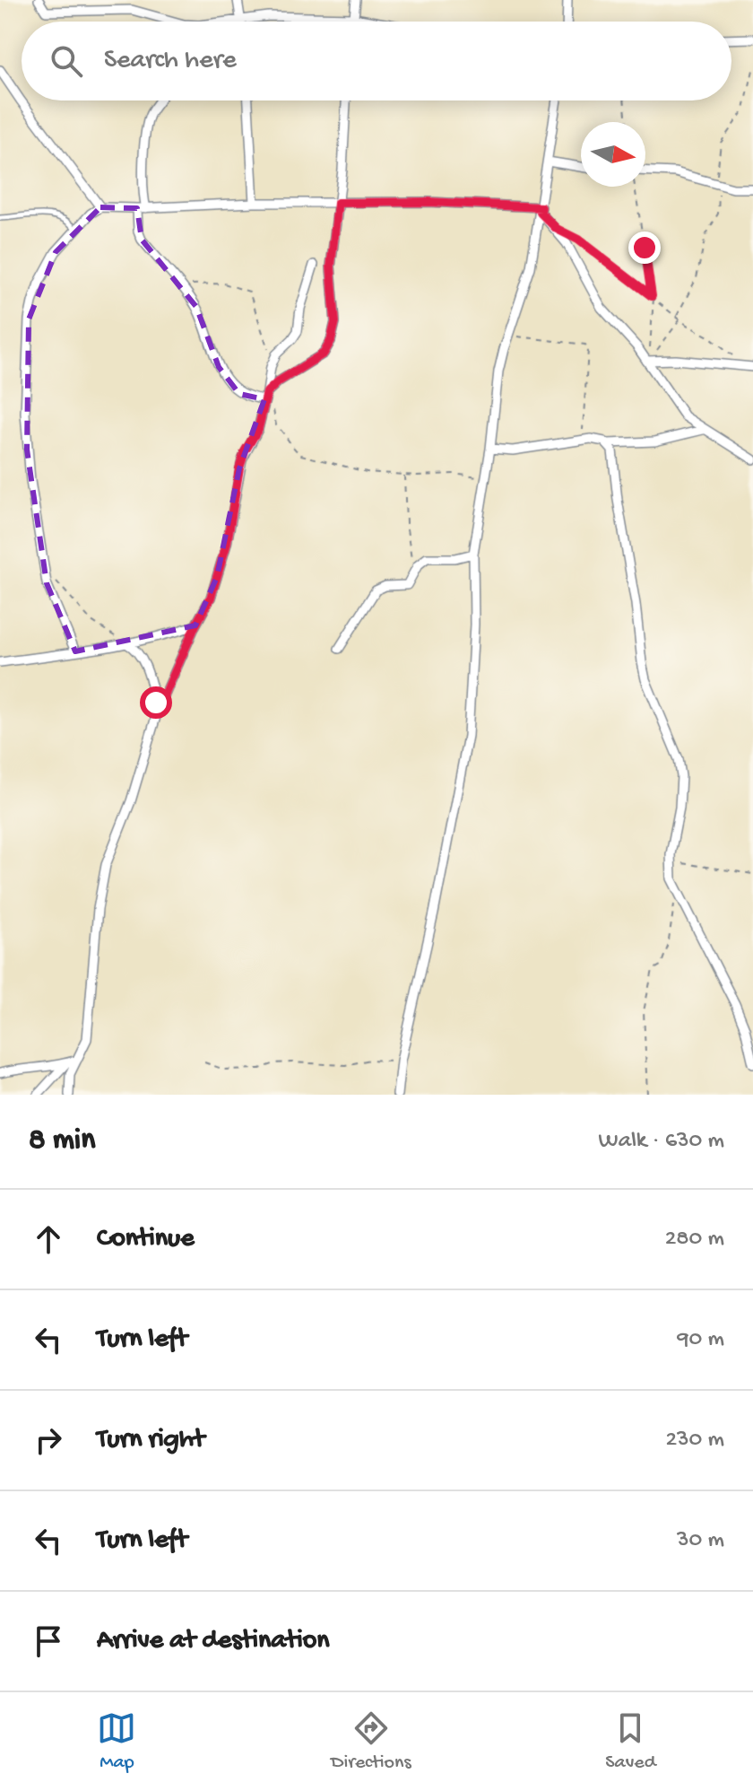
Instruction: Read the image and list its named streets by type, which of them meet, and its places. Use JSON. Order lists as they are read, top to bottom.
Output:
{
  "north": "right",
  "page": {
    "search": "Search here",
    "heading": ["8 min", "Walk · 630 m"],
    "list": [
      ["Continue", "280 m"],
      ["Turn left", "90 m"],
      ["Turn right", "230 m"],
      ["Turn left", "30 m"],
      "Arrive at destination"
    ],
    "nav": ["Map", "Directions", "Saved"]
  }
}
